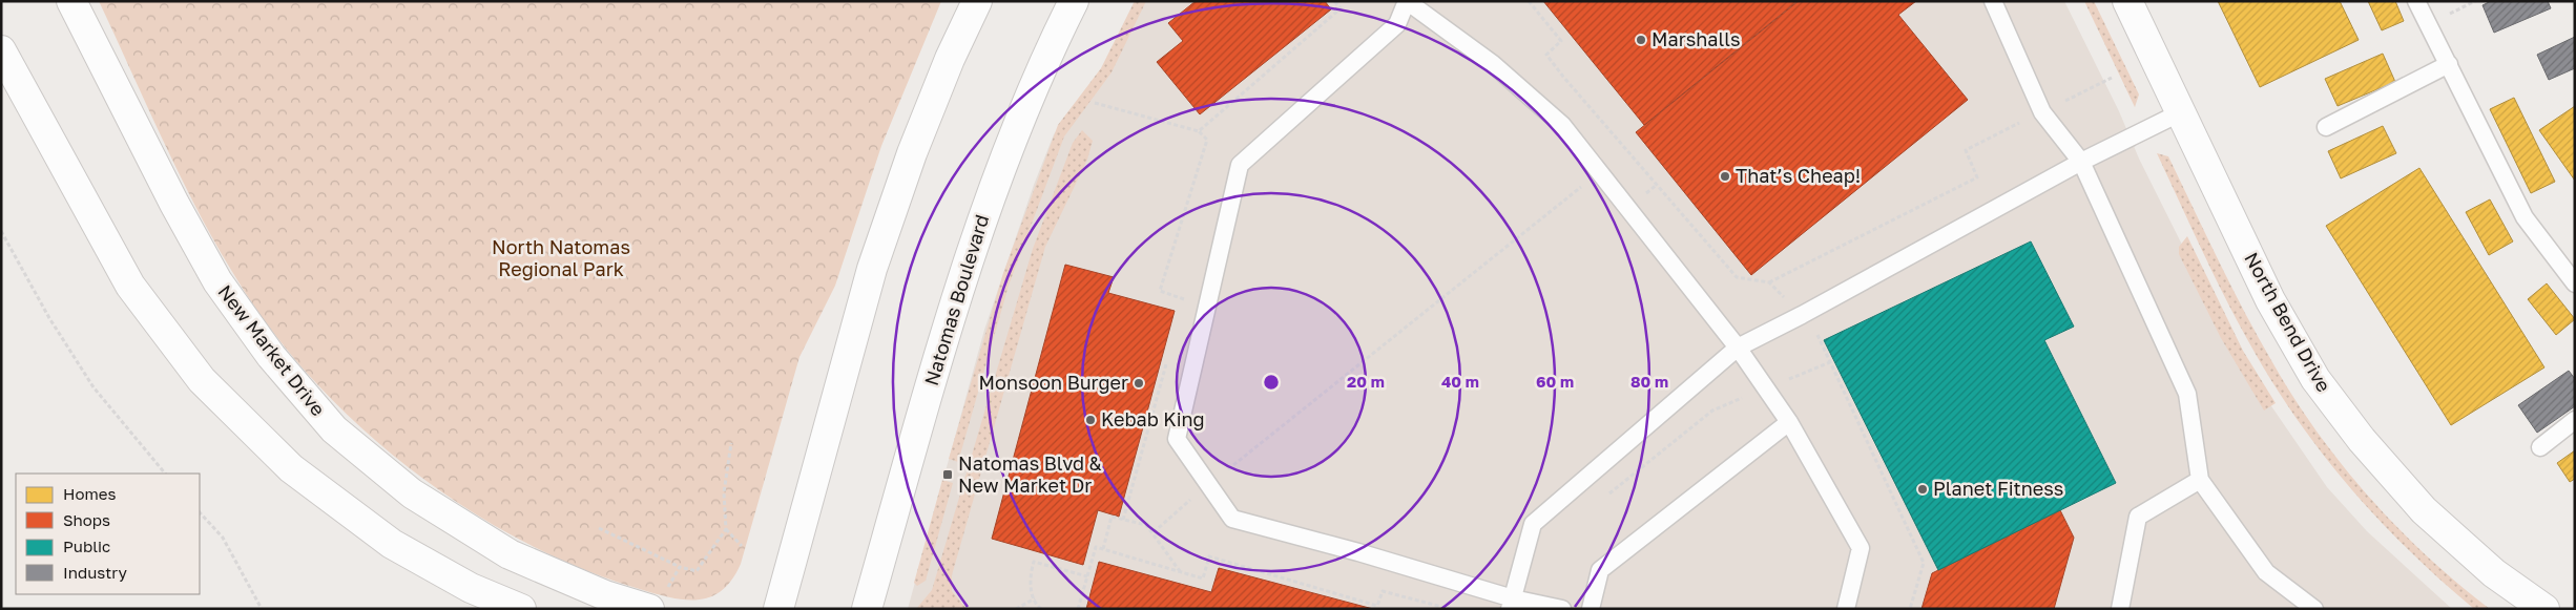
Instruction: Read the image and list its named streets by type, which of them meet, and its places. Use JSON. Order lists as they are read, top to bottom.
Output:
{
  "streets": {
    "street": ["Natomas Boulevard", "North Bend Drive", "New Market Drive"]
  },
  "parks": ["North Natomas Regional Park"],
  "places": {
    "other": [
      "Marshalls",
      "That’s Cheap!",
      "Monsoon Burger",
      "Kebab King",
      "Planet Fitness"
    ],
    "transit": ["Natomas Blvd & New Market Dr"]
  },
  "legend": [
    "Homes",
    "Shops",
    "Public",
    "Industry"
  ],
  "rings": [
    "20 m",
    "40 m",
    "60 m",
    "80 m"
  ]
}
